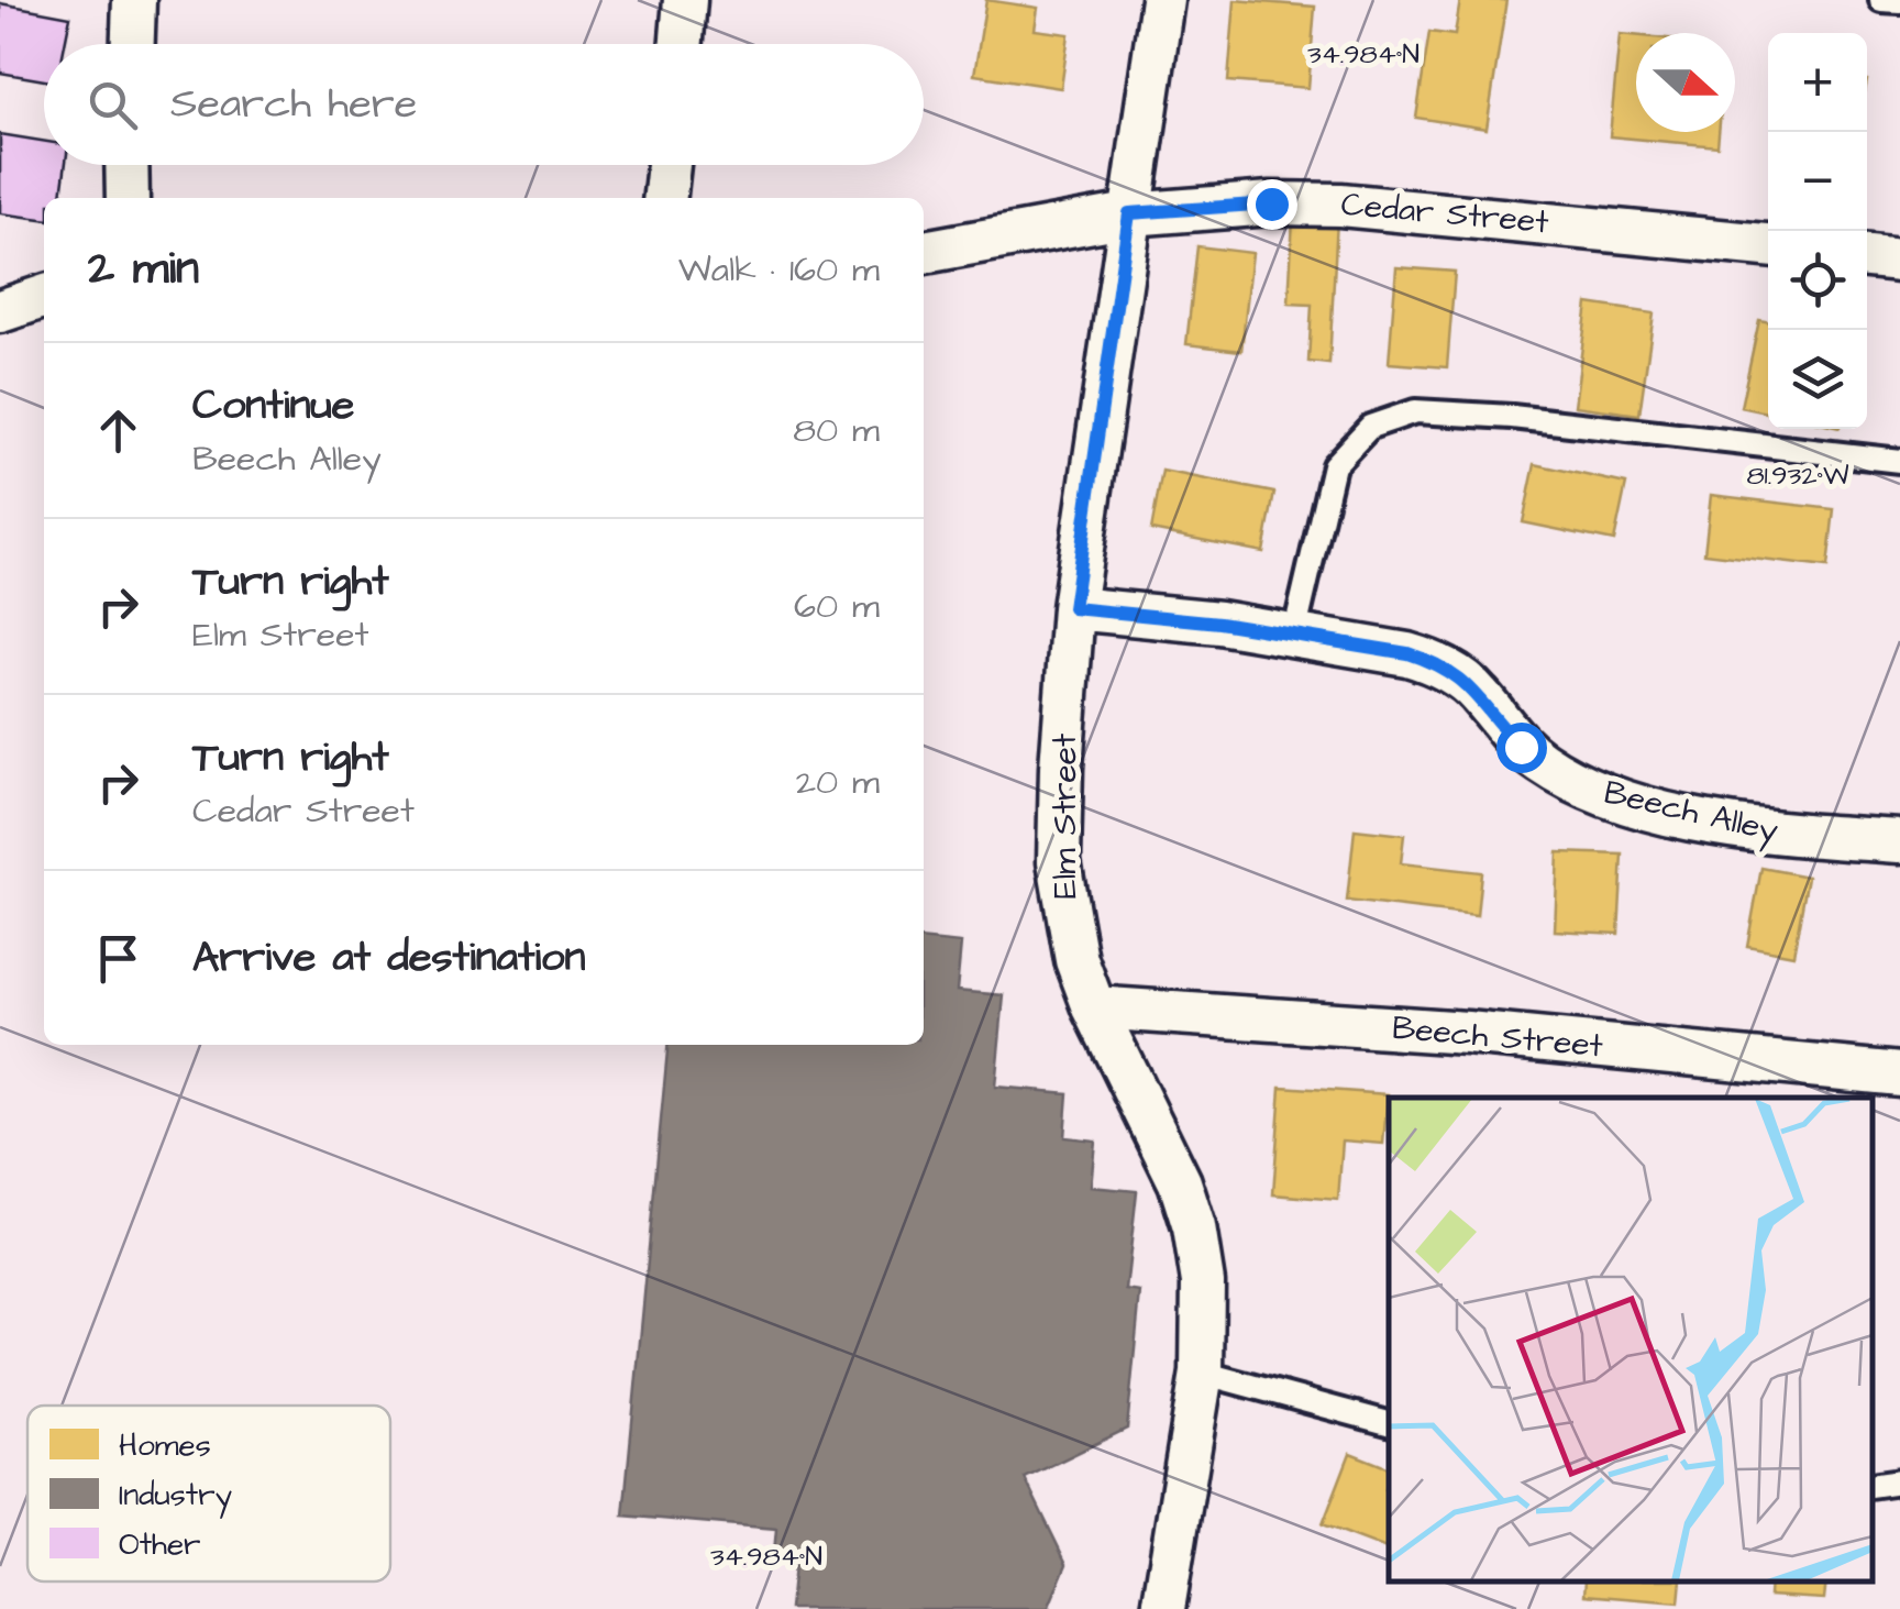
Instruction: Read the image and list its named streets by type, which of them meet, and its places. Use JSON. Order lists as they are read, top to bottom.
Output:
{
  "streets": {
    "street": [
      "Cedar Street",
      "Beech Alley",
      "Elm Street",
      "Beech Street"
    ]
  },
  "crossings": [
    ["Cedar Street", "Elm Street"],
    ["Beech Alley", "Elm Street"],
    ["Elm Street", "Beech Street"]
  ],
  "legend": ["Homes", "Industry", "Other"],
  "north": "right",
  "page": {
    "map_buttons": ["+", "−"],
    "search": "Search here",
    "heading": ["2 min", "Walk · 160 m"],
    "list": [
      ["Continue", "Beech Alley", "80 m"],
      ["Turn right", "Elm Street", "60 m"],
      ["Turn right", "Cedar Street", "20 m"],
      "Arrive at destination"
    ]
  },
  "coordinates": ["34.984°N", "81.932°W"]
}
